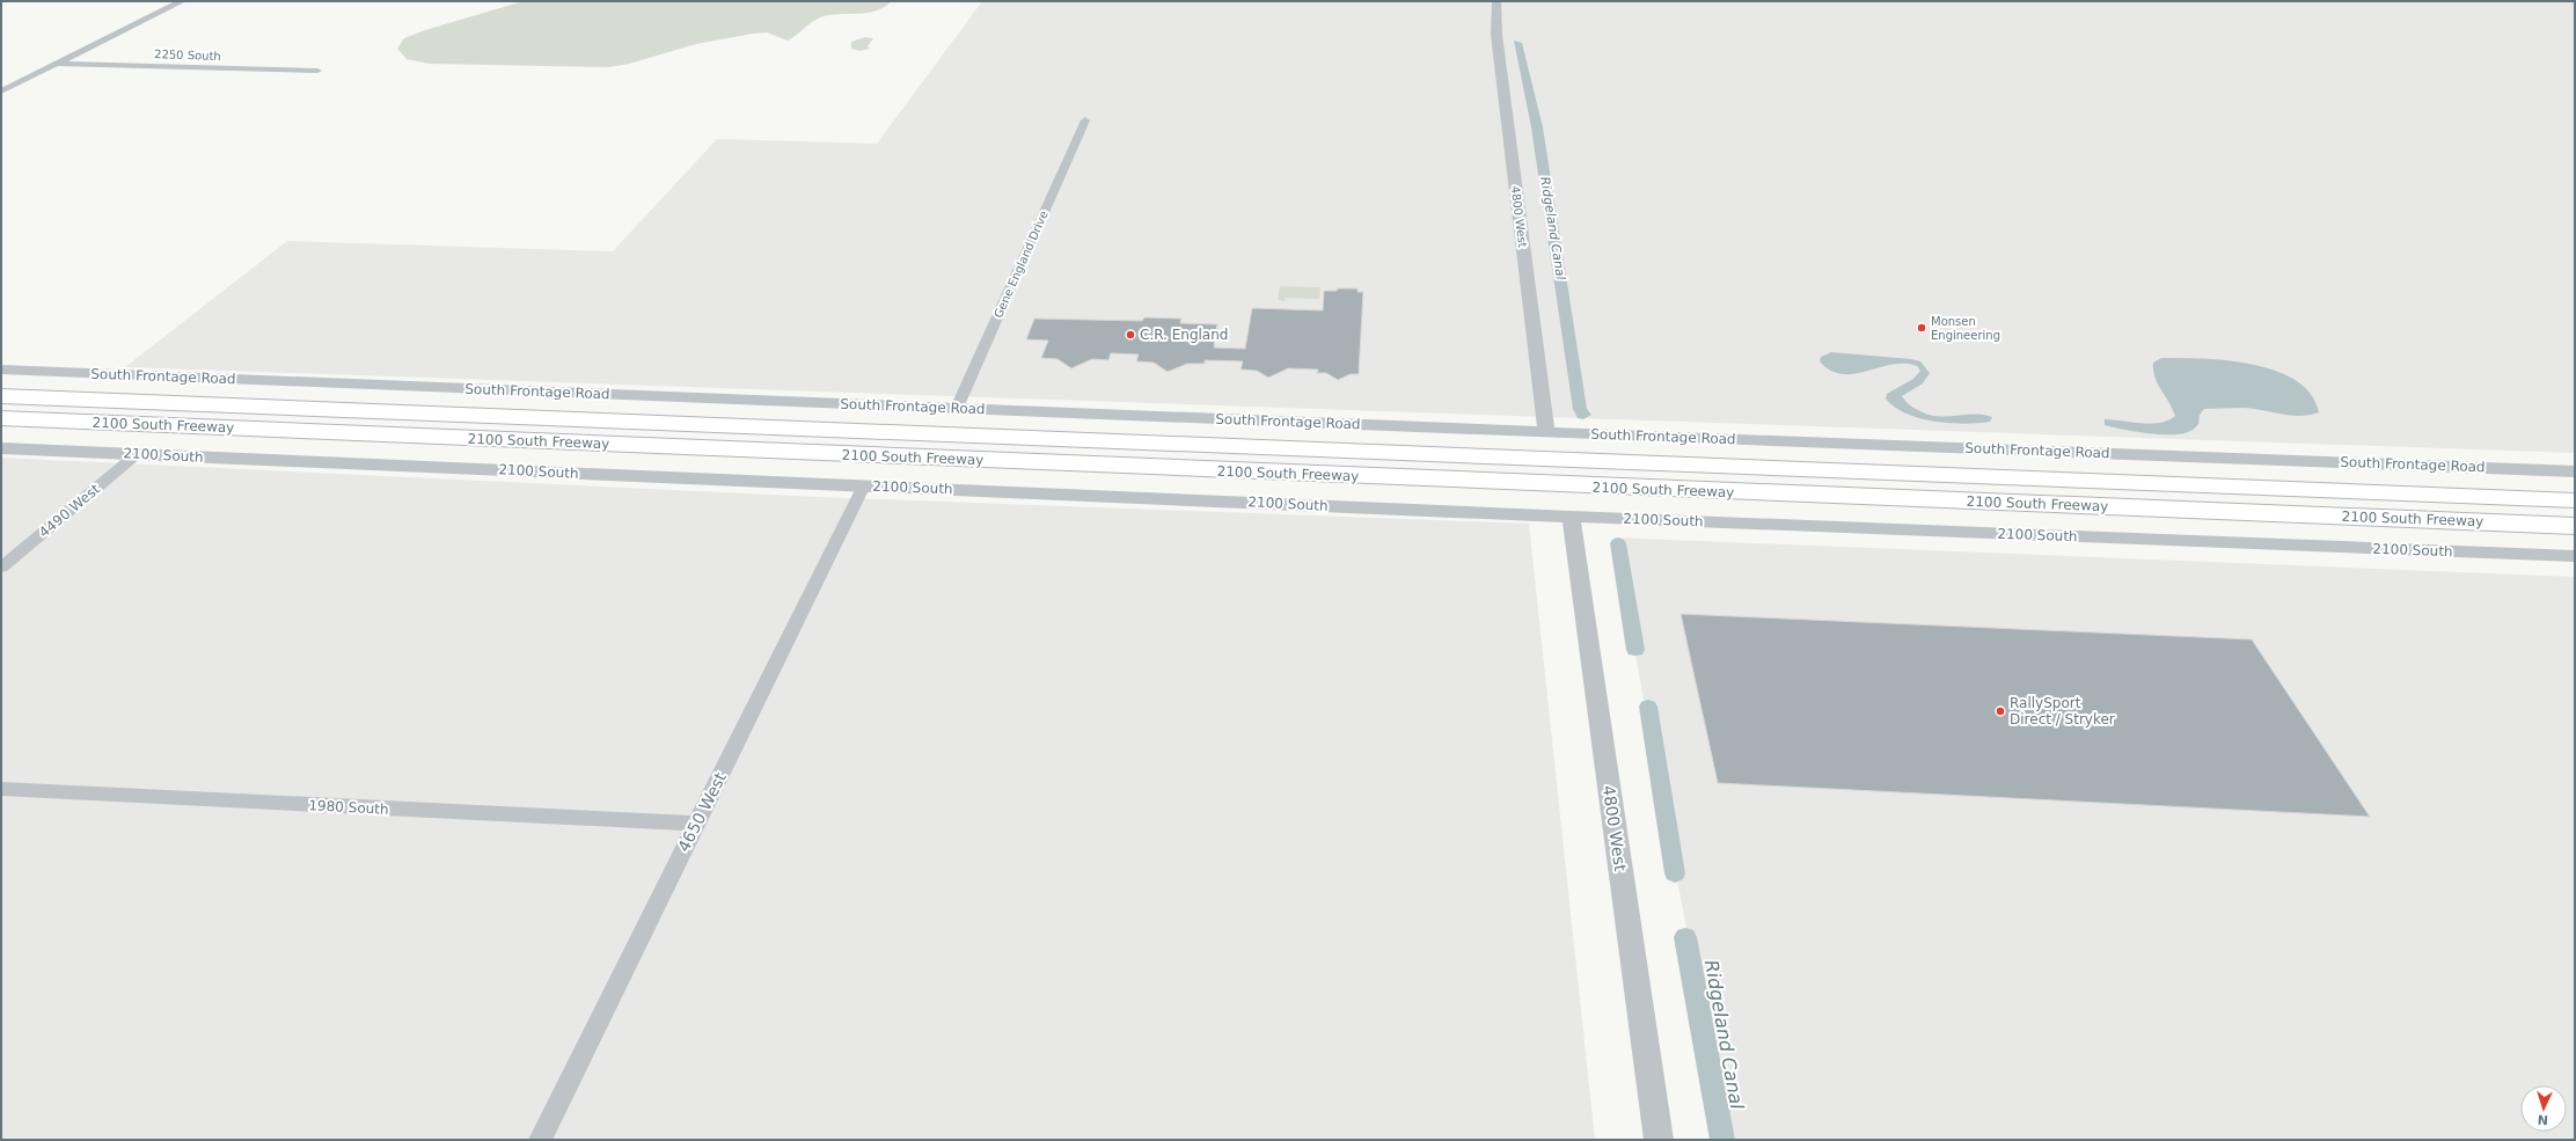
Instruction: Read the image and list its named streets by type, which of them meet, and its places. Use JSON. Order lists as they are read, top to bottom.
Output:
{
  "streets": {
    "highway": ["2100 South Freeway"],
    "street": [
      "2250 South",
      "4800 West",
      "Gene England Drive",
      "South Frontage Road",
      "2100 South",
      "4490 West",
      "1980 South",
      "4650 West"
    ]
  },
  "crossings": [
    ["4800 West", "South Frontage Road"],
    ["4800 West", "2100 South"],
    ["Gene England Drive", "South Frontage Road"],
    ["2100 South", "4490 West"],
    ["2100 South", "4650 West"],
    ["1980 South", "4650 West"]
  ],
  "water": ["Ridgeland Canal"],
  "places": ["Monsen Engineering", "C.R. England", "RallySport Direct / Stryker"],
  "north": "bottom"
}
